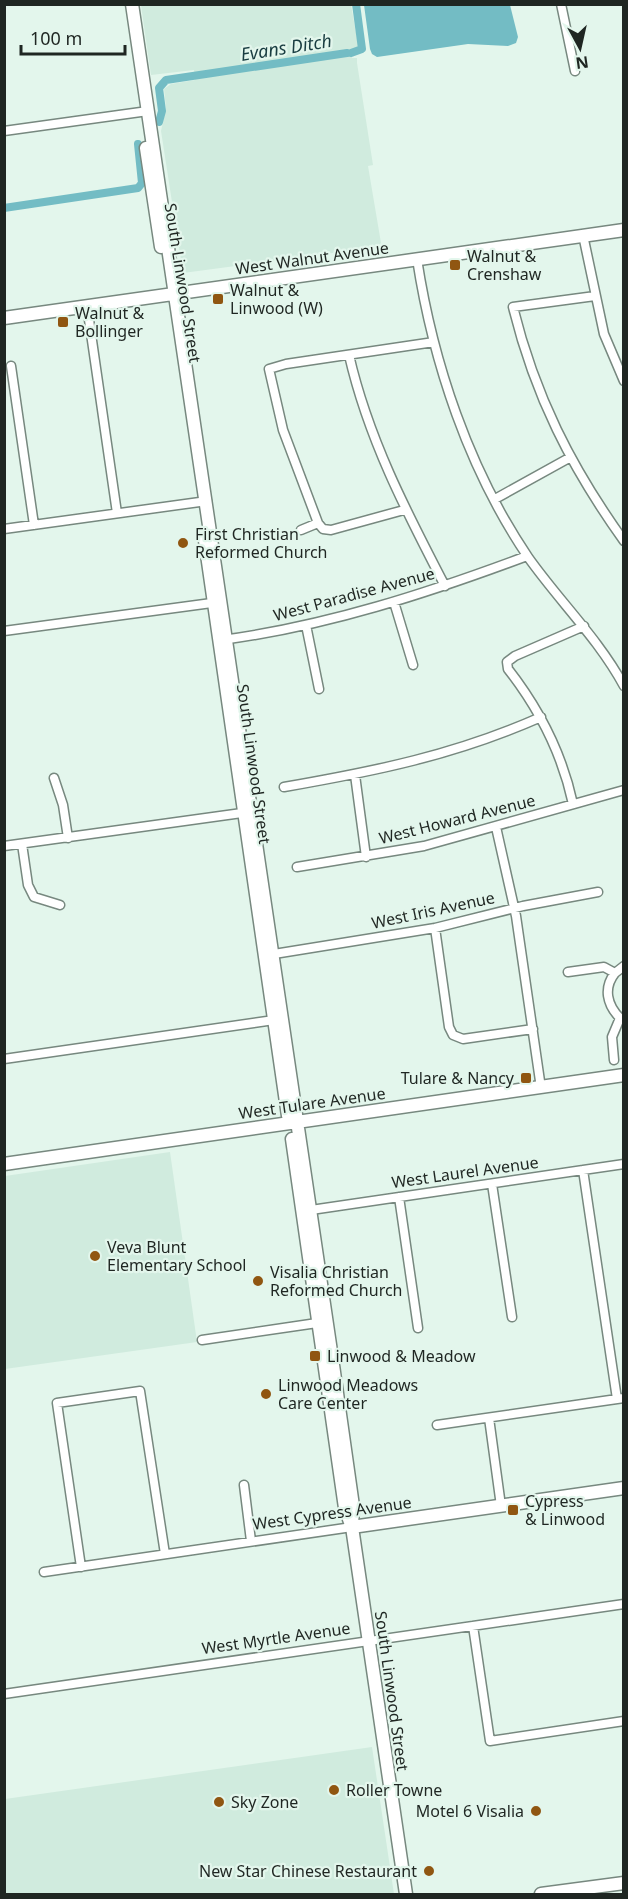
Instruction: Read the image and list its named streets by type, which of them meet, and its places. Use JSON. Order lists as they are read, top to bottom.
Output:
{
  "streets": {
    "street": [
      "West Walnut Avenue",
      "South Linwood Street",
      "West Paradise Avenue",
      "West Howard Avenue",
      "West Iris Avenue",
      "West Tulare Avenue",
      "West Laurel Avenue",
      "West Cypress Avenue",
      "West Myrtle Avenue"
    ]
  },
  "crossings": [
    ["West Walnut Avenue", "South Linwood Street"],
    ["South Linwood Street", "West Paradise Avenue"],
    ["South Linwood Street", "West Iris Avenue"],
    ["South Linwood Street", "West Tulare Avenue"],
    ["South Linwood Street", "West Laurel Avenue"],
    ["South Linwood Street", "West Cypress Avenue"],
    ["South Linwood Street", "West Myrtle Avenue"]
  ],
  "water": ["Evans Ditch"],
  "places": {
    "transit": [
      "Walnut & Crenshaw",
      "Walnut & Linwood (W)",
      "Walnut & Bollinger",
      "Tulare & Nancy",
      "Linwood & Meadow",
      "Cypress & Linwood"
    ],
    "other": [
      "First Christian Reformed Church",
      "Veva Blunt Elementary School",
      "Visalia Christian Reformed Church",
      "Linwood Meadows Care Center",
      "Roller Towne",
      "Sky Zone",
      "Motel 6 Visalia",
      "New Star Chinese Restaurant"
    ]
  },
  "scale_bar": "100 m",
  "north": "bottom"
}
